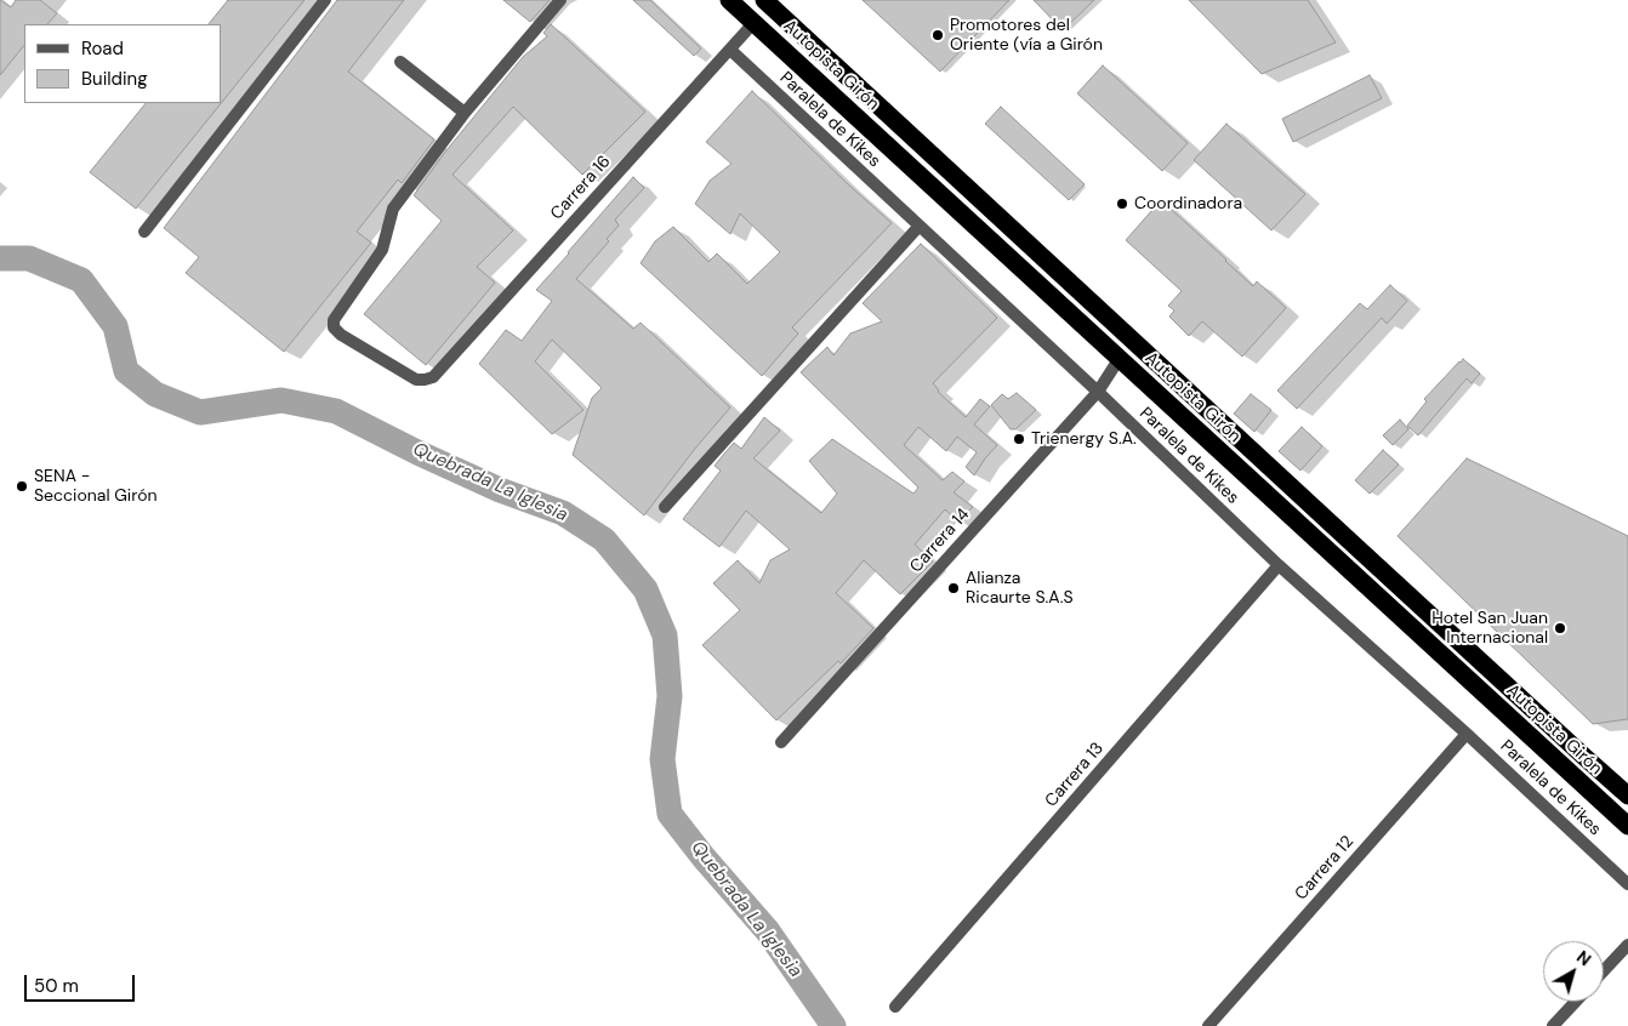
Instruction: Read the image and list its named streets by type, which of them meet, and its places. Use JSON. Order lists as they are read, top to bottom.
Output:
{
  "streets": {
    "highway": ["Autopista Girón"],
    "street": [
      "Paralela de Kikes",
      "Carrera 16",
      "Carrera 14",
      "Carrera 13",
      "Carrera 12"
    ]
  },
  "crossings": [
    ["Autopista Girón", "Carrera 16"],
    ["Autopista Girón", "Carrera 14"],
    ["Paralela de Kikes", "Carrera 16"],
    ["Paralela de Kikes", "Carrera 14"],
    ["Paralela de Kikes", "Carrera 13"],
    ["Paralela de Kikes", "Carrera 12"]
  ],
  "water": ["Quebrada La Iglesia"],
  "places": [
    "Promotores del Oriente (vía a Girón",
    "Coordinadora",
    "Trienergy S.A.",
    "SENA - Seccional Girón",
    "Alianza Ricaurte S.A.S",
    "Hotel San Juan Internacional"
  ],
  "legend": ["Road", "Building"],
  "scale_bar": "50 m",
  "north": "top right"
}
